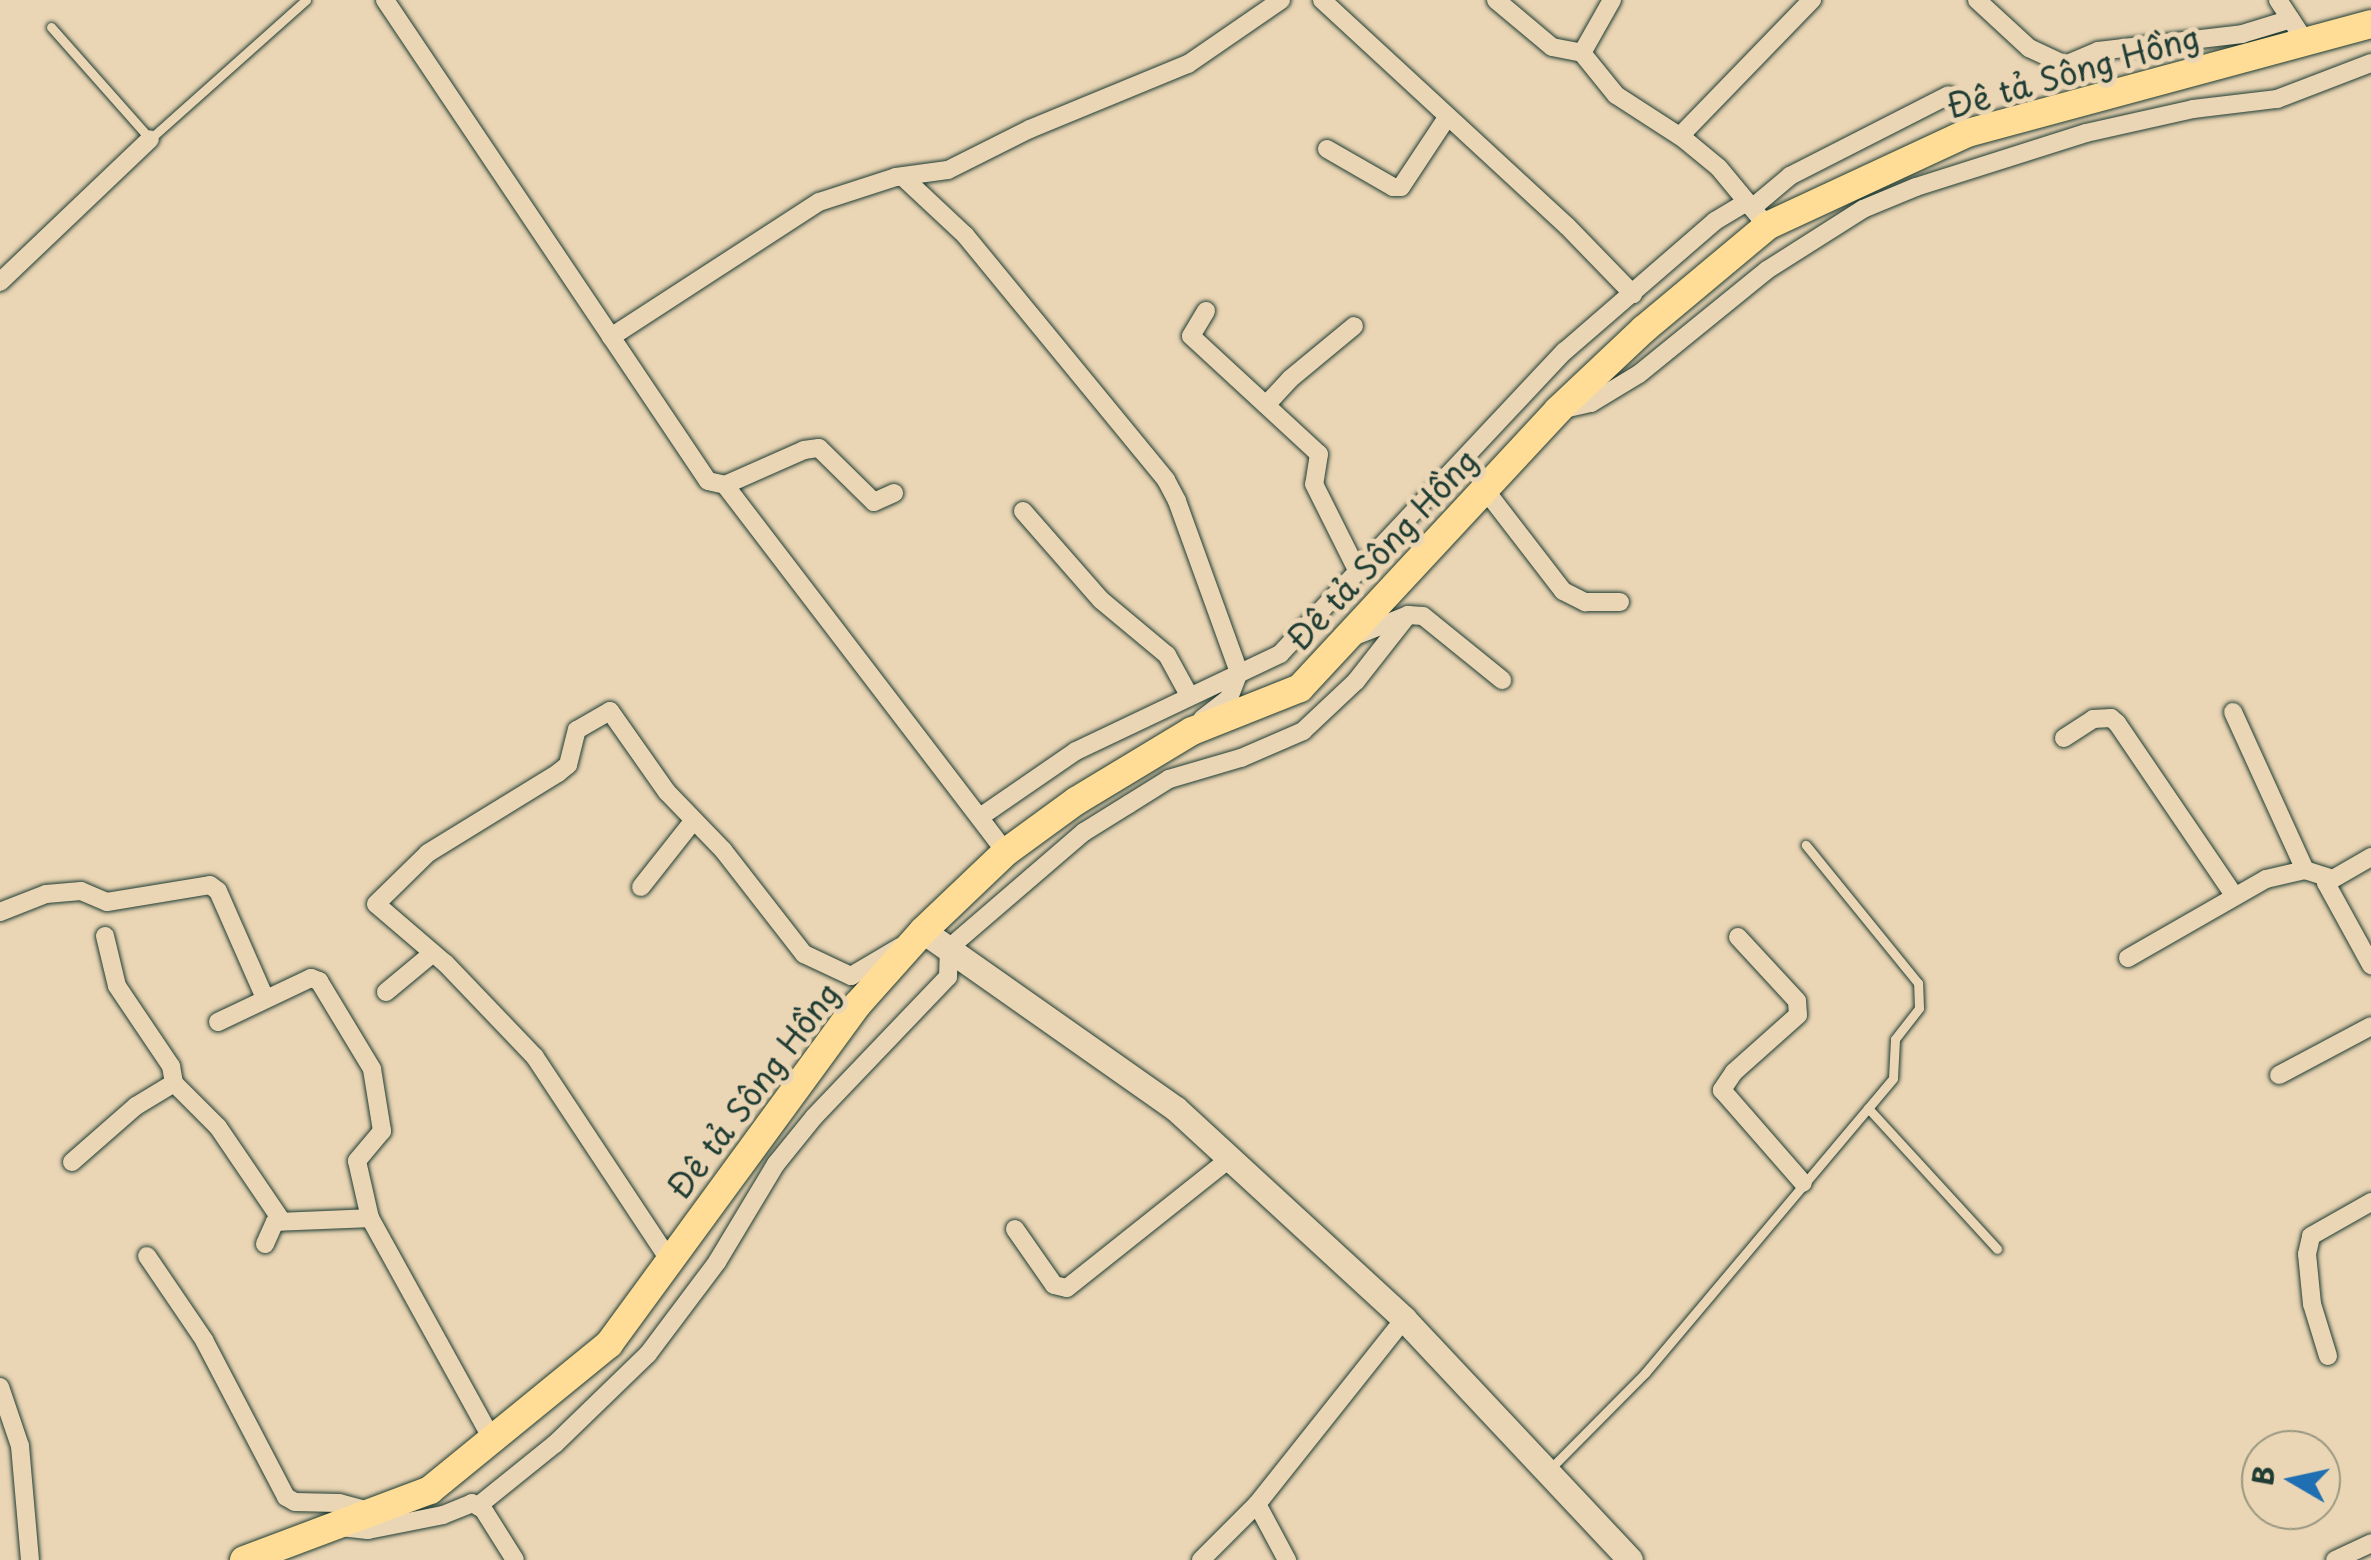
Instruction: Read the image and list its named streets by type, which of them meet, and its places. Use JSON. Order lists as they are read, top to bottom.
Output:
{
  "streets": {
    "main road": ["Đê tả Sông Hồng"]
  },
  "north": "left"
}
